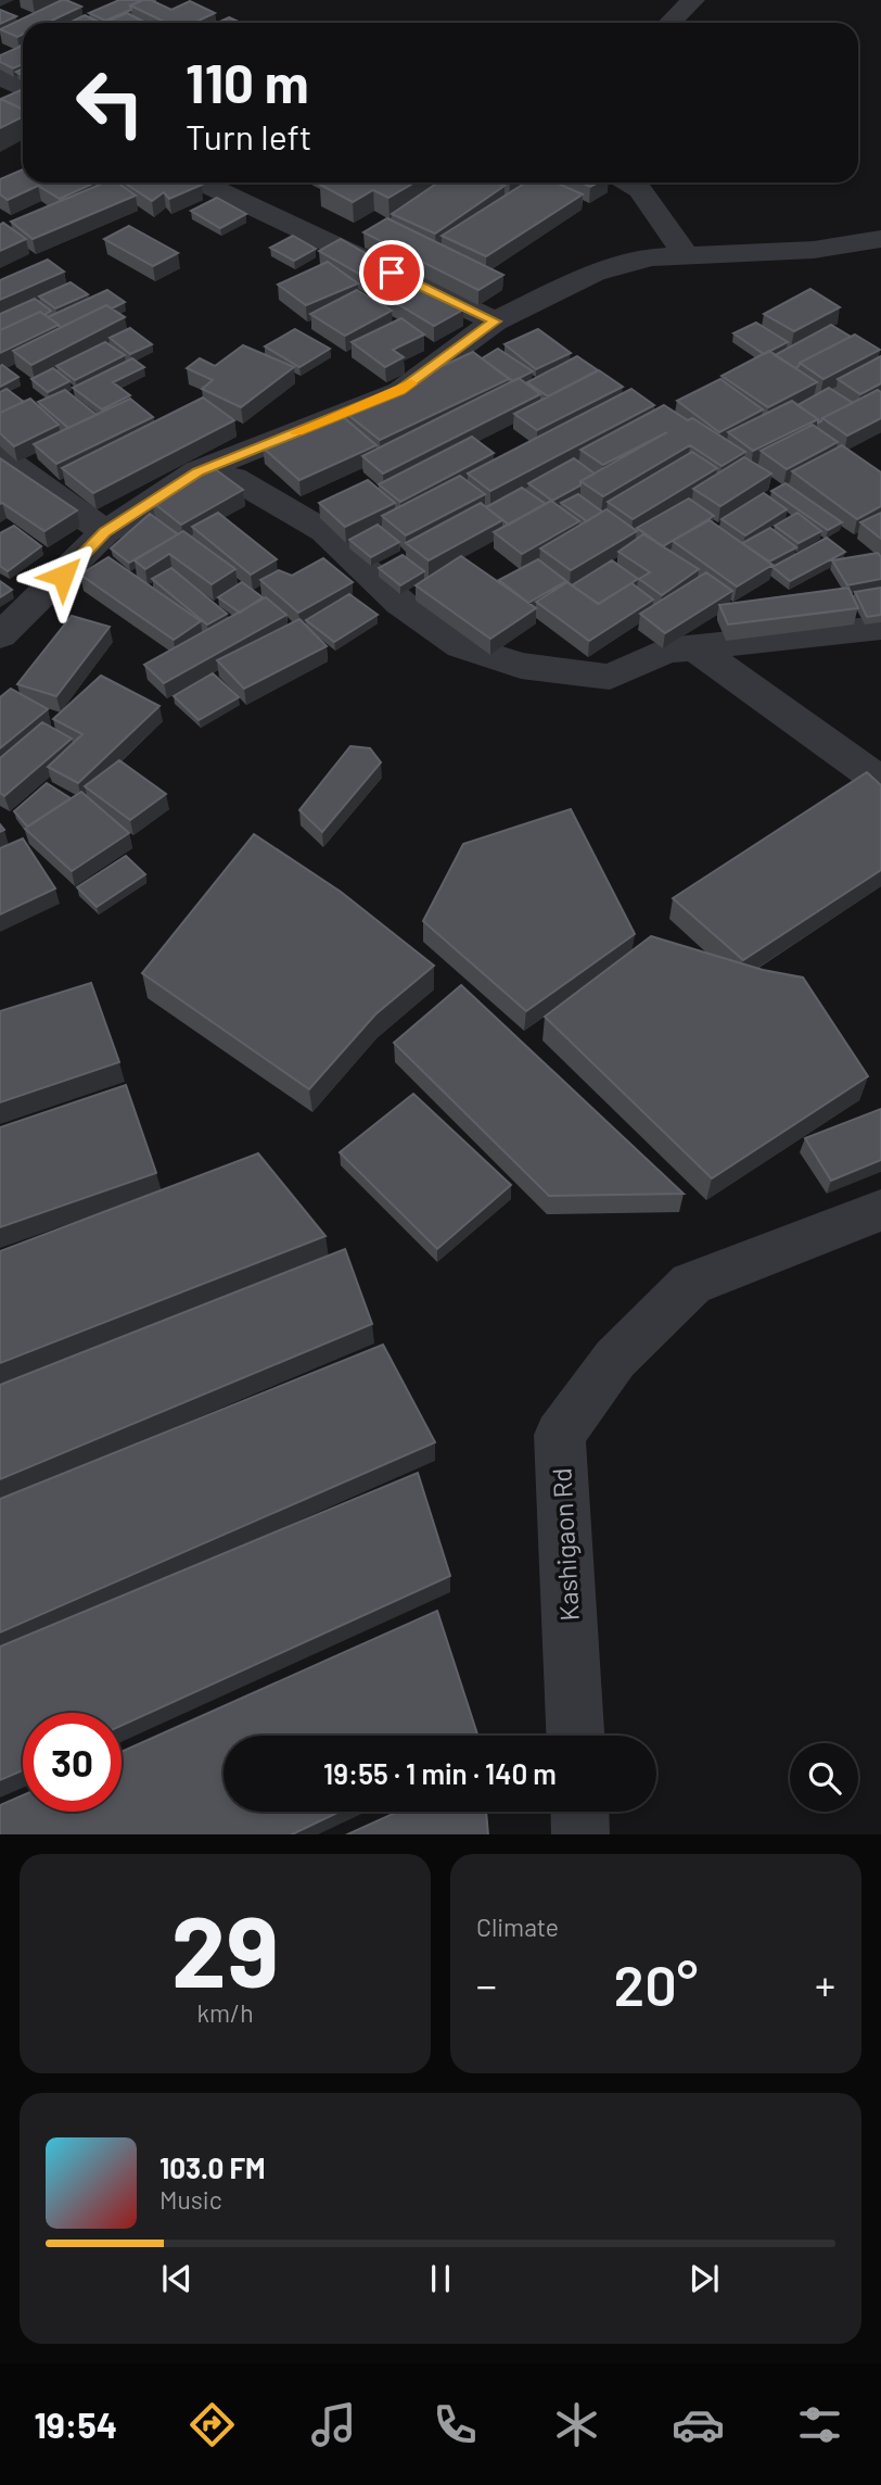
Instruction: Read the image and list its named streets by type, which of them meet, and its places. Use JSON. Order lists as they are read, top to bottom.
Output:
{
  "streets": {
    "street": ["Kashigaon Rd"]
  },
  "page": {
    "turn": ["110 m", "Turn left"],
    "limit": "30",
    "trip": "19:55 · 1 min · 140 m",
    "tile": [
      ["29", "km/h"],
      "Climate"
    ],
    "heat": ["−", "20°", "+"],
    "song": ["103.0 FM", "Music"],
    "tabs": "19:54"
  }
}
